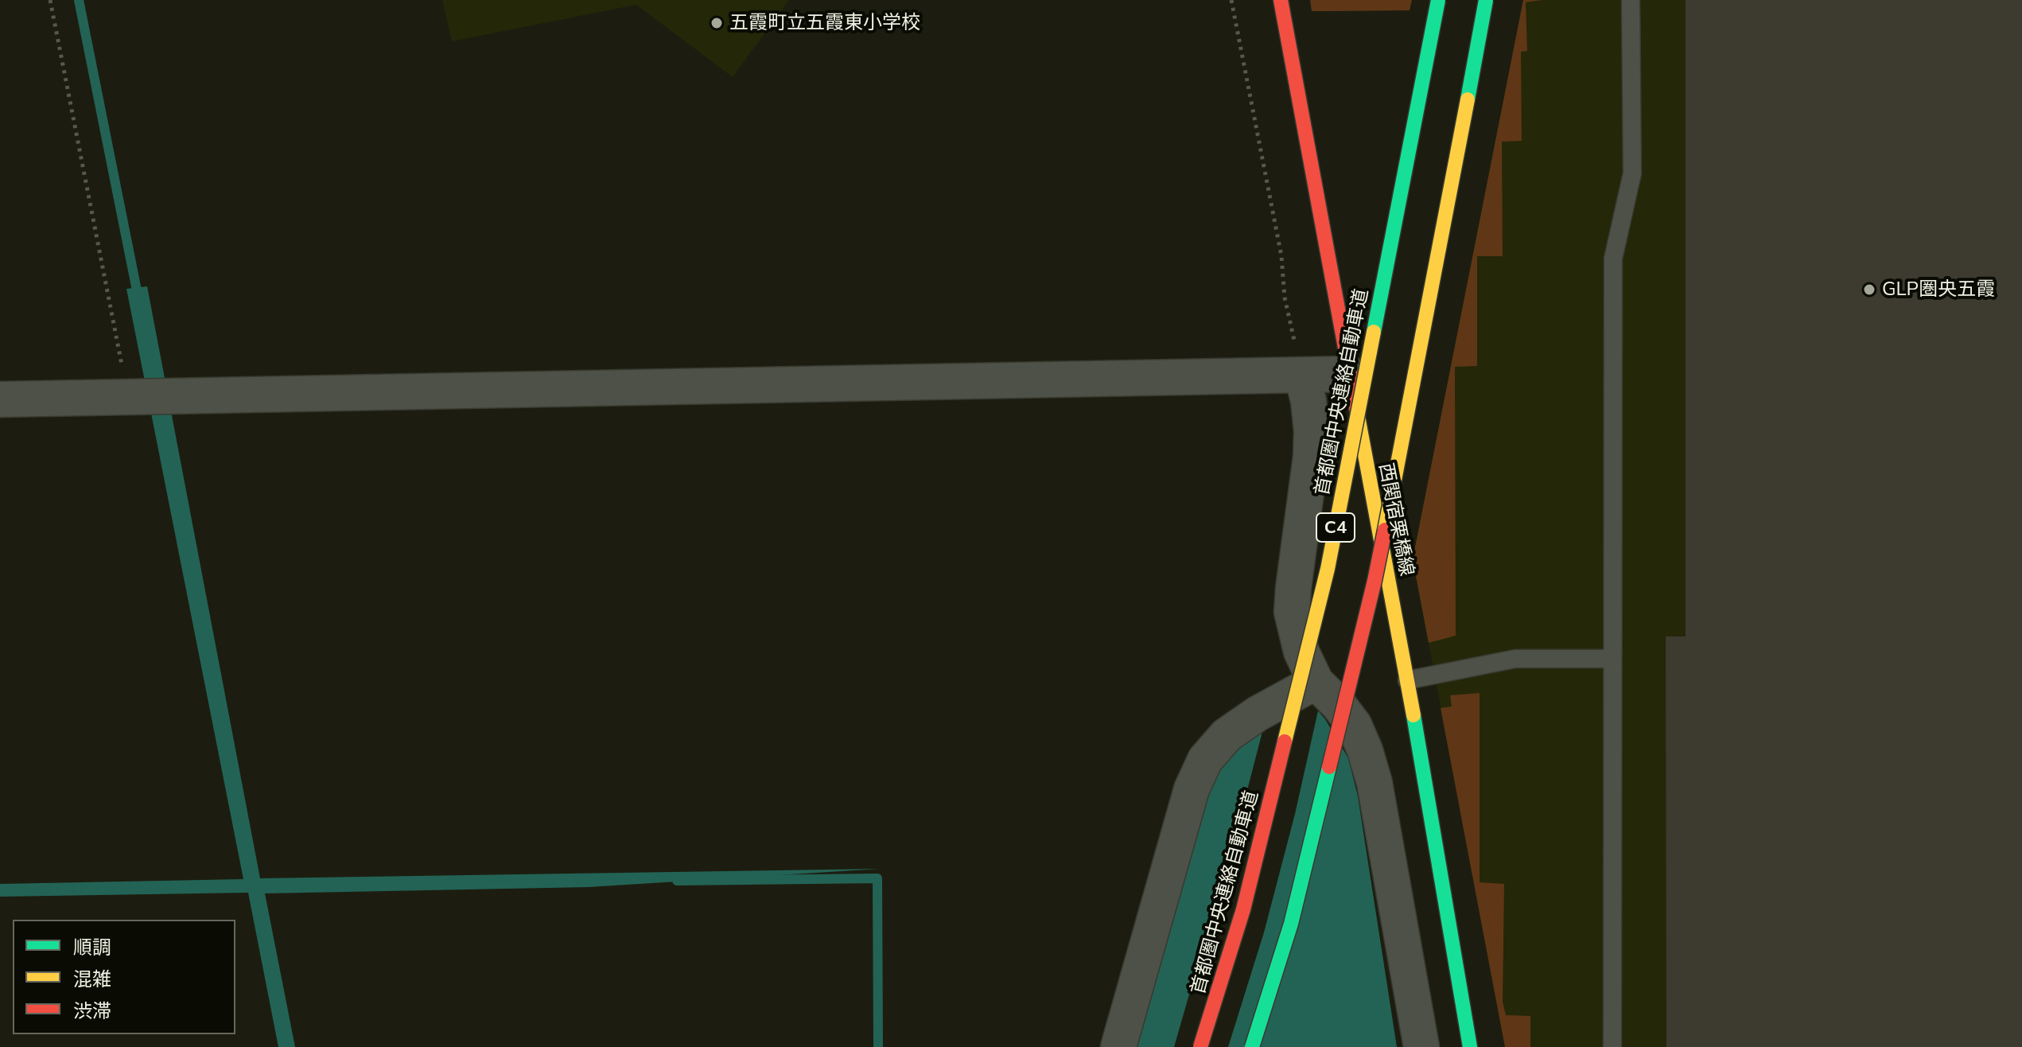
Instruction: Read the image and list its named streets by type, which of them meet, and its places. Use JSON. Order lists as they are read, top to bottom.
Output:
{
  "streets": {
    "main road": ["首都圏中央連絡自動車道", "西関宿栗橋線", "C4"]
  },
  "places": ["五霞町立五霞東小学校", "GLP圏央五霞"],
  "legend": ["順調", "混雑", "渋滞"]
}
